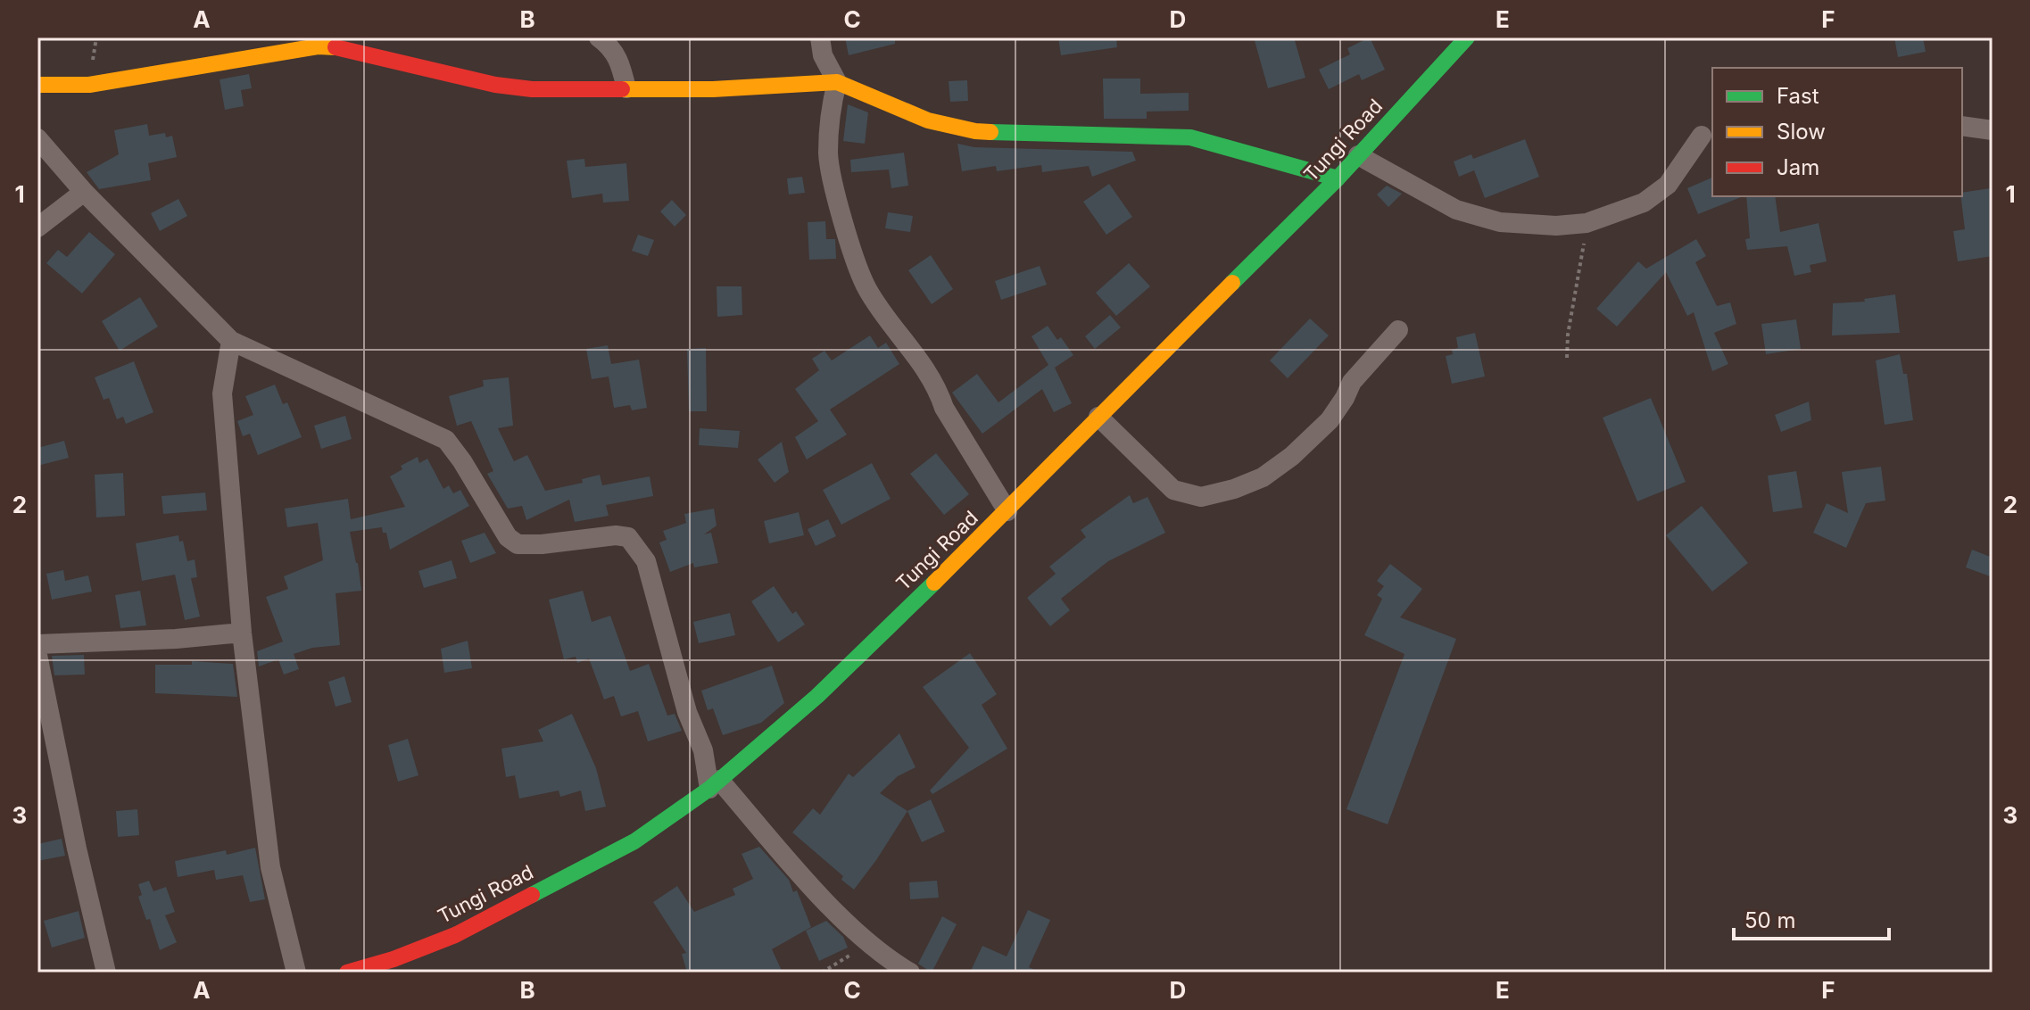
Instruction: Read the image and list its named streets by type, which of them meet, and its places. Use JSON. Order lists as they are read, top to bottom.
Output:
{
  "streets": {
    "main road": ["Tungi Road"]
  },
  "legend": ["Fast", "Slow", "Jam"],
  "scale_bar": "50 m",
  "grid": {
    "columns": [
      "A",
      "B",
      "C",
      "D",
      "E",
      "F"
    ],
    "rows": ["1", "2", "3"]
  }
}
